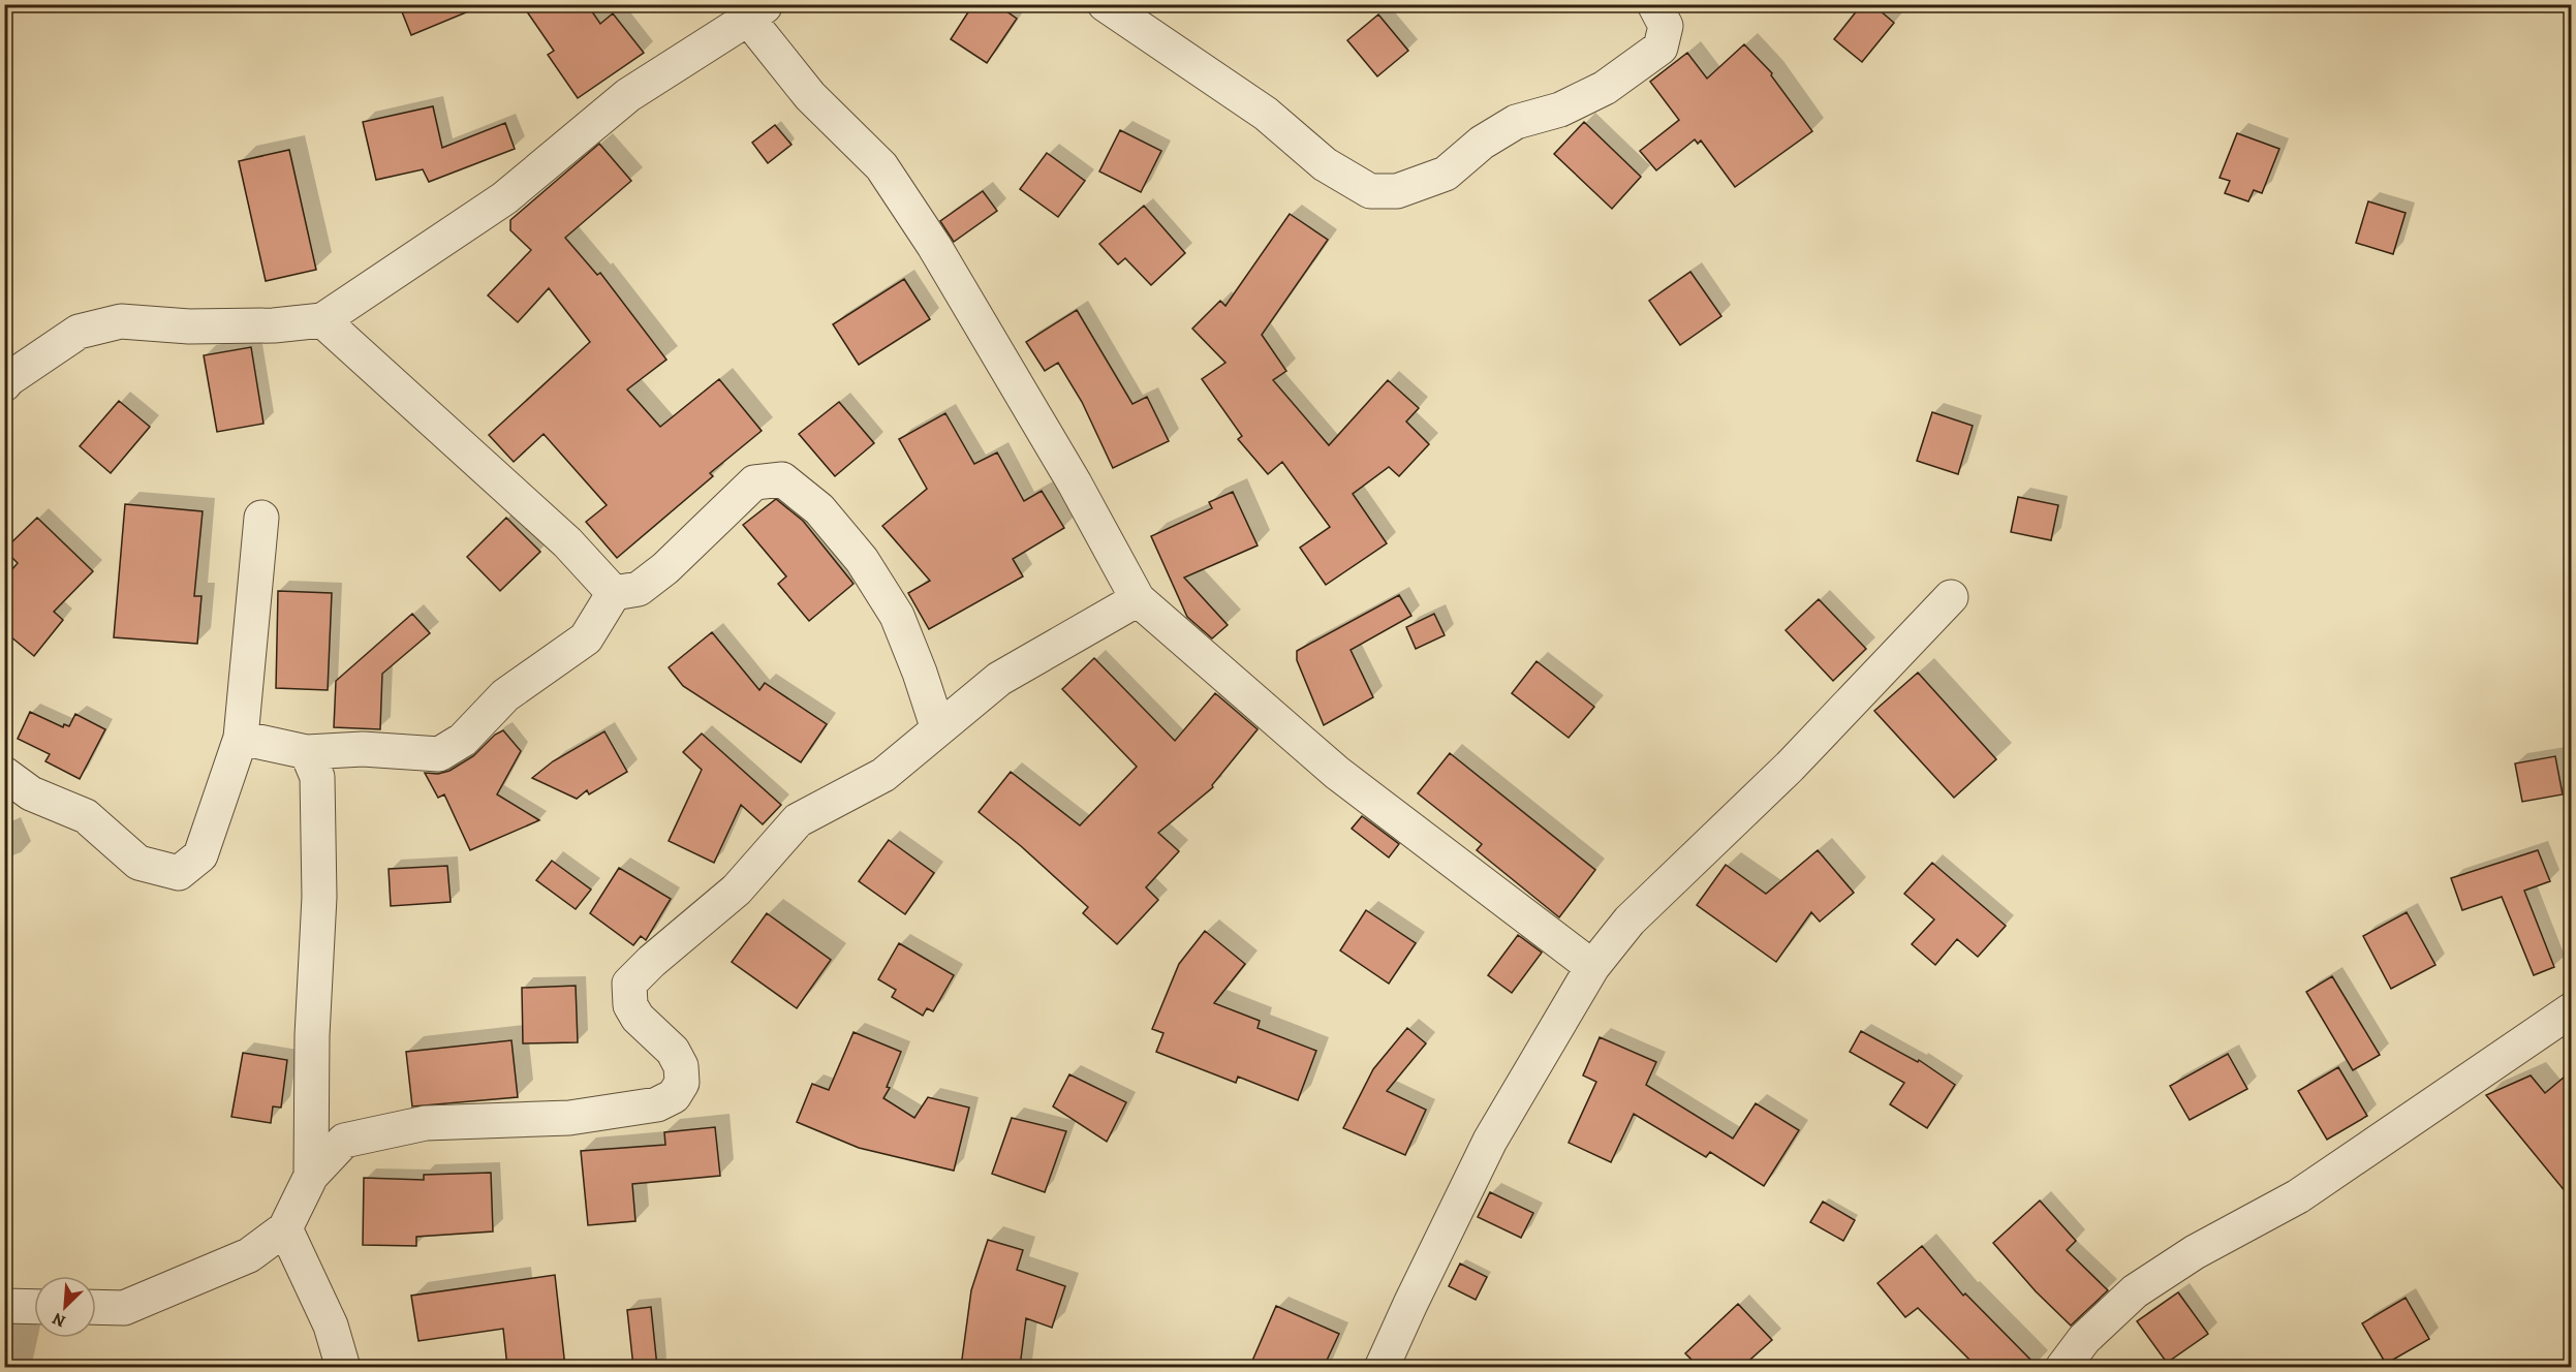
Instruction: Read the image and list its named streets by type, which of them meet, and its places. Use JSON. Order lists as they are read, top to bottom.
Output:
{
  "north": "bottom left"
}
